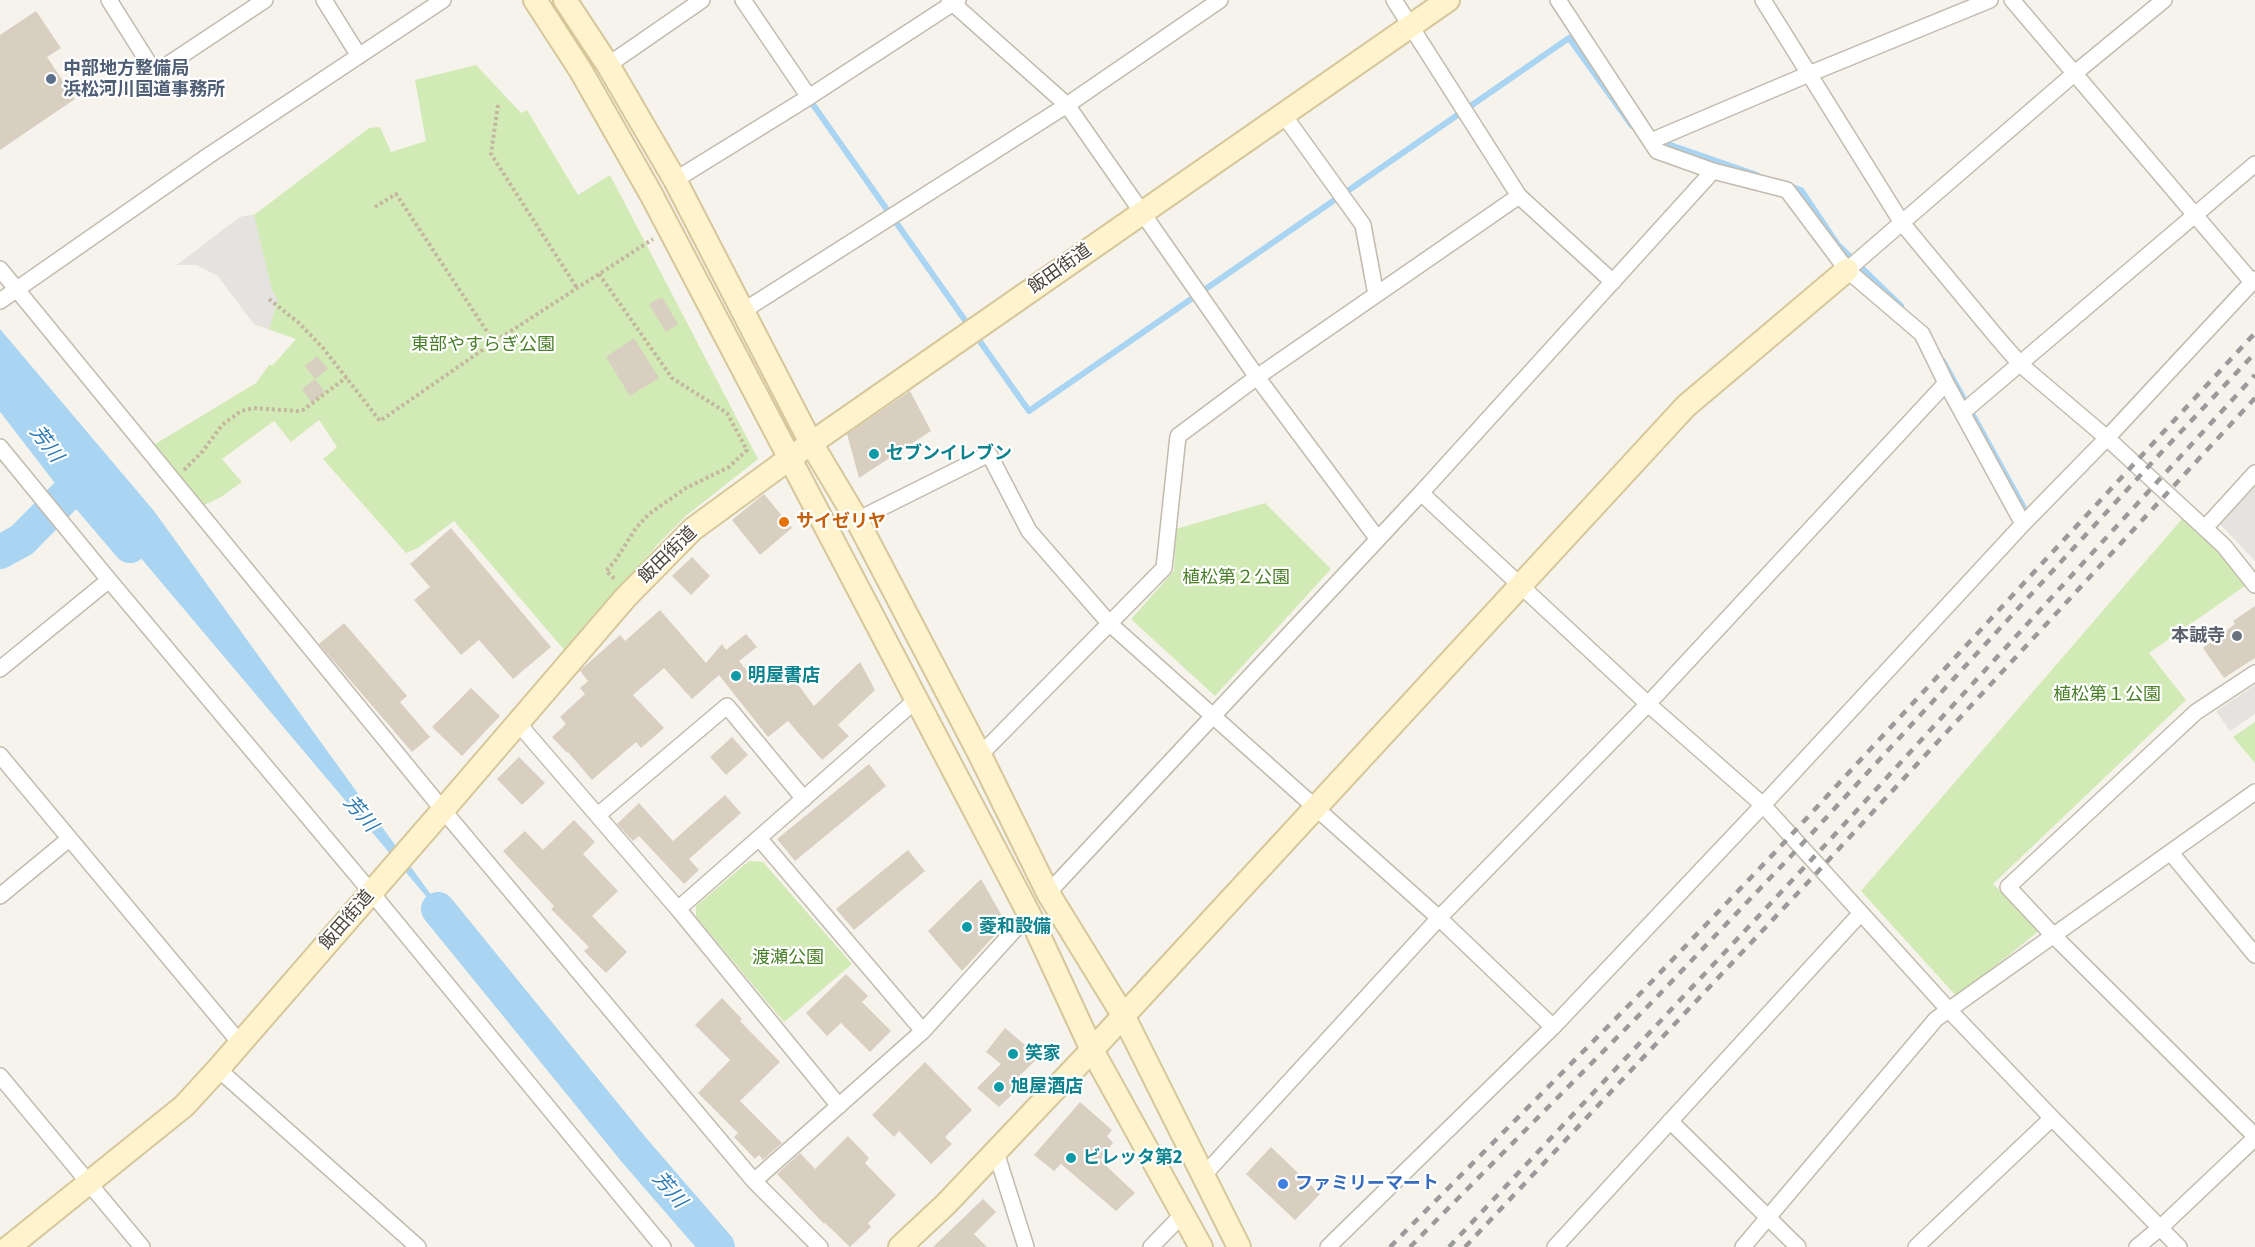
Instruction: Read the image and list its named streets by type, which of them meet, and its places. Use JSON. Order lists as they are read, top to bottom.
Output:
{
  "streets": {
    "street": ["飯田街道"]
  },
  "water": ["芳川"],
  "parks": [
    "東部やすらぎ公園",
    "植松第２公園",
    "植松第１公園",
    "渡瀬公園"
  ],
  "places": [
    "中部地方整備局 浜松河川国道事務所",
    "セブンイレブン",
    "サイゼリヤ",
    "本誠寺",
    "明屋書店",
    "菱和設備",
    "笑家",
    "旭屋酒店",
    "ビレッタ第2",
    "ファミリーマート"
  ]
}
